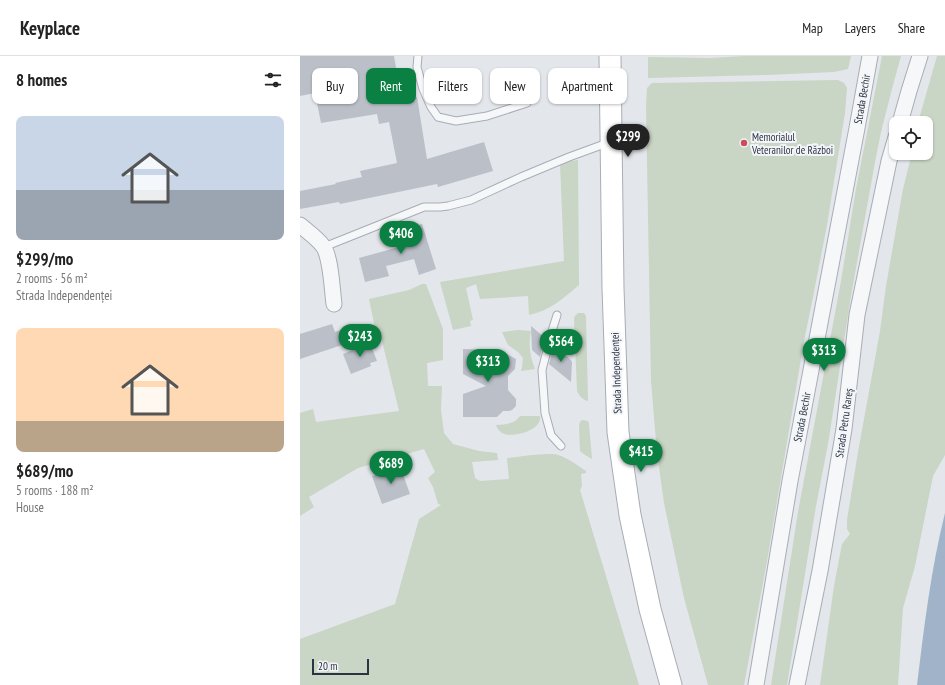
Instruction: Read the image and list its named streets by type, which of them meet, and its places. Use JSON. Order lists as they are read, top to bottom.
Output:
{
  "streets": {
    "main road": ["Strada Independenței"],
    "street": ["Strada Bechir", "Strada Petru Rareș"]
  },
  "places": ["Memorialul Veteranilor de Război"],
  "scale_bar": "20 m",
  "page": {
    "header": "Keyplace",
    "nav": ["Map", "Layers", "Share"],
    "heading": "8 homes",
    "chip": [
      "Buy",
      "Rent",
      "Filters",
      "New",
      "Apartment"
    ],
    "list": [
      {
        "name": "$299/mo",
        "note": "2 rooms · 56 m² · Strada Independenței"
      },
      {
        "name": "$689/mo",
        "note": "5 rooms · 188 m² · House"
      }
    ],
    "price": [
      "$299",
      "$406",
      "$243",
      "$564",
      "$313",
      "$313",
      "$415",
      "$689"
    ],
    "scale": "20 m"
  }
}
